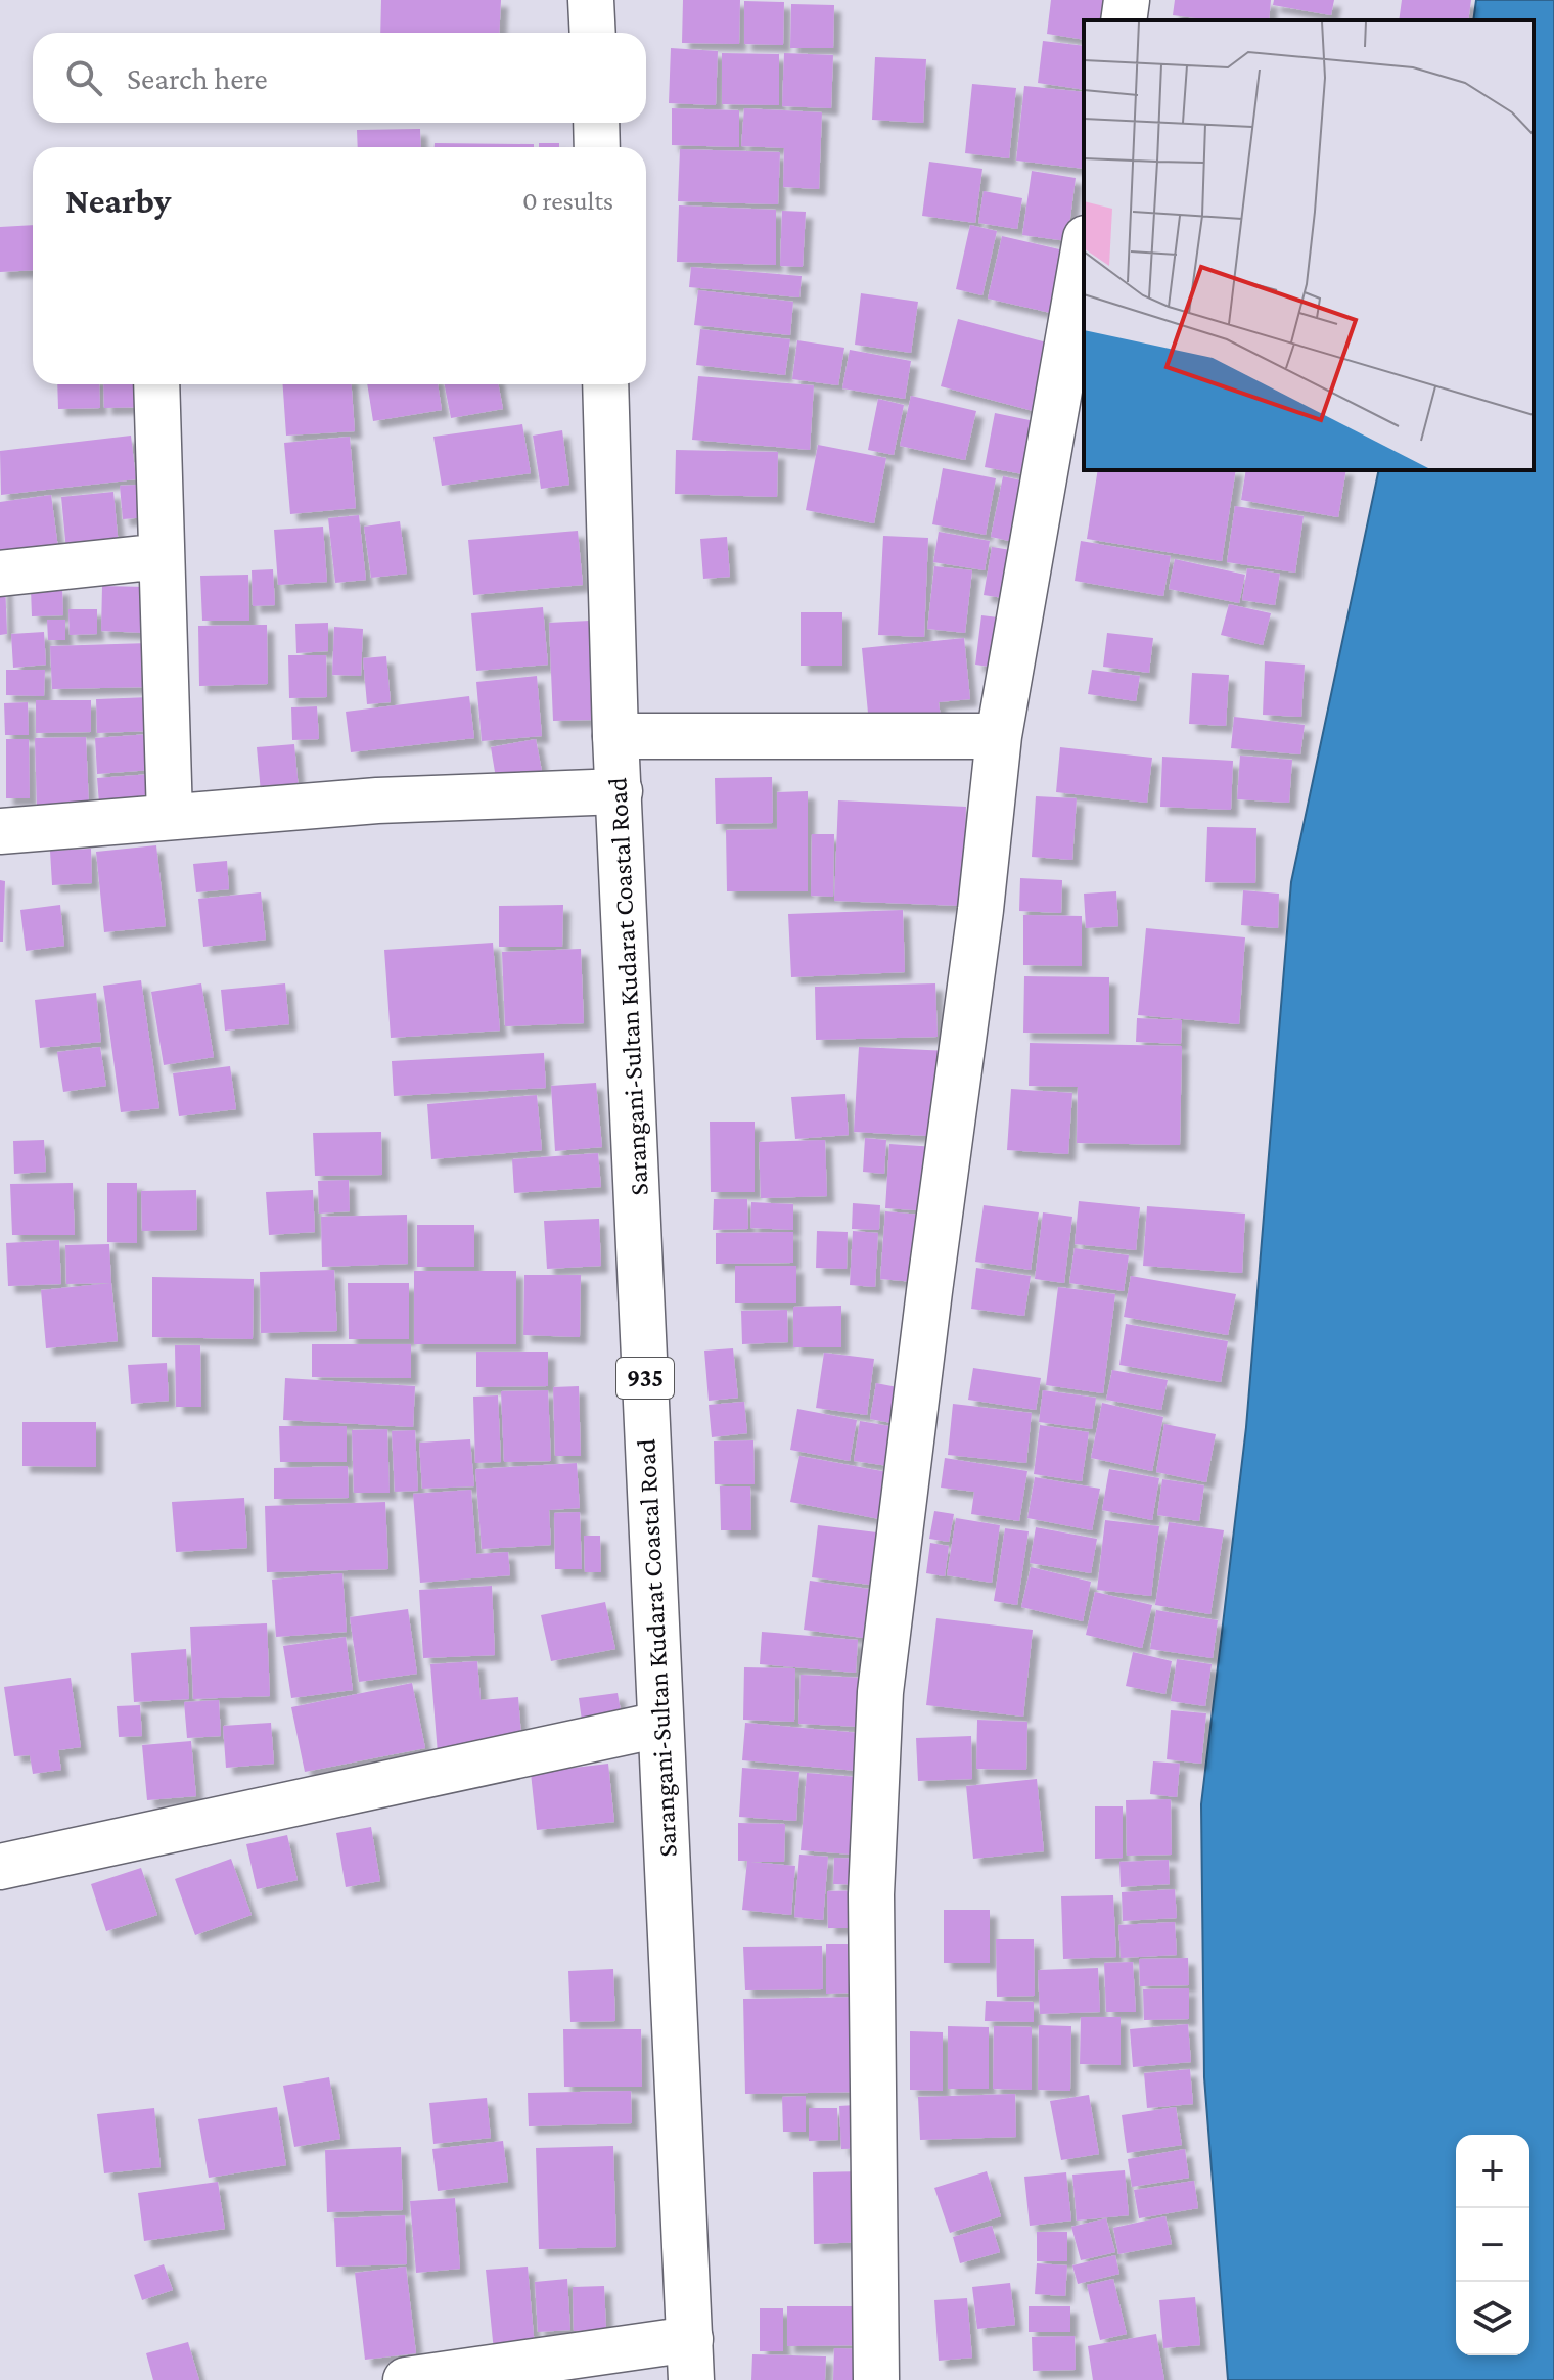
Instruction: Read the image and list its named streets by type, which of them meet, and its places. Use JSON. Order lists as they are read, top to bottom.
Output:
{
  "streets": {
    "street": ["Sarangani-Sultan Kudarat Coastal Road", "935"]
  },
  "page": {
    "search": "Search here",
    "heading": ["Nearby", "0 results"],
    "map_buttons": ["+", "−"]
  }
}
